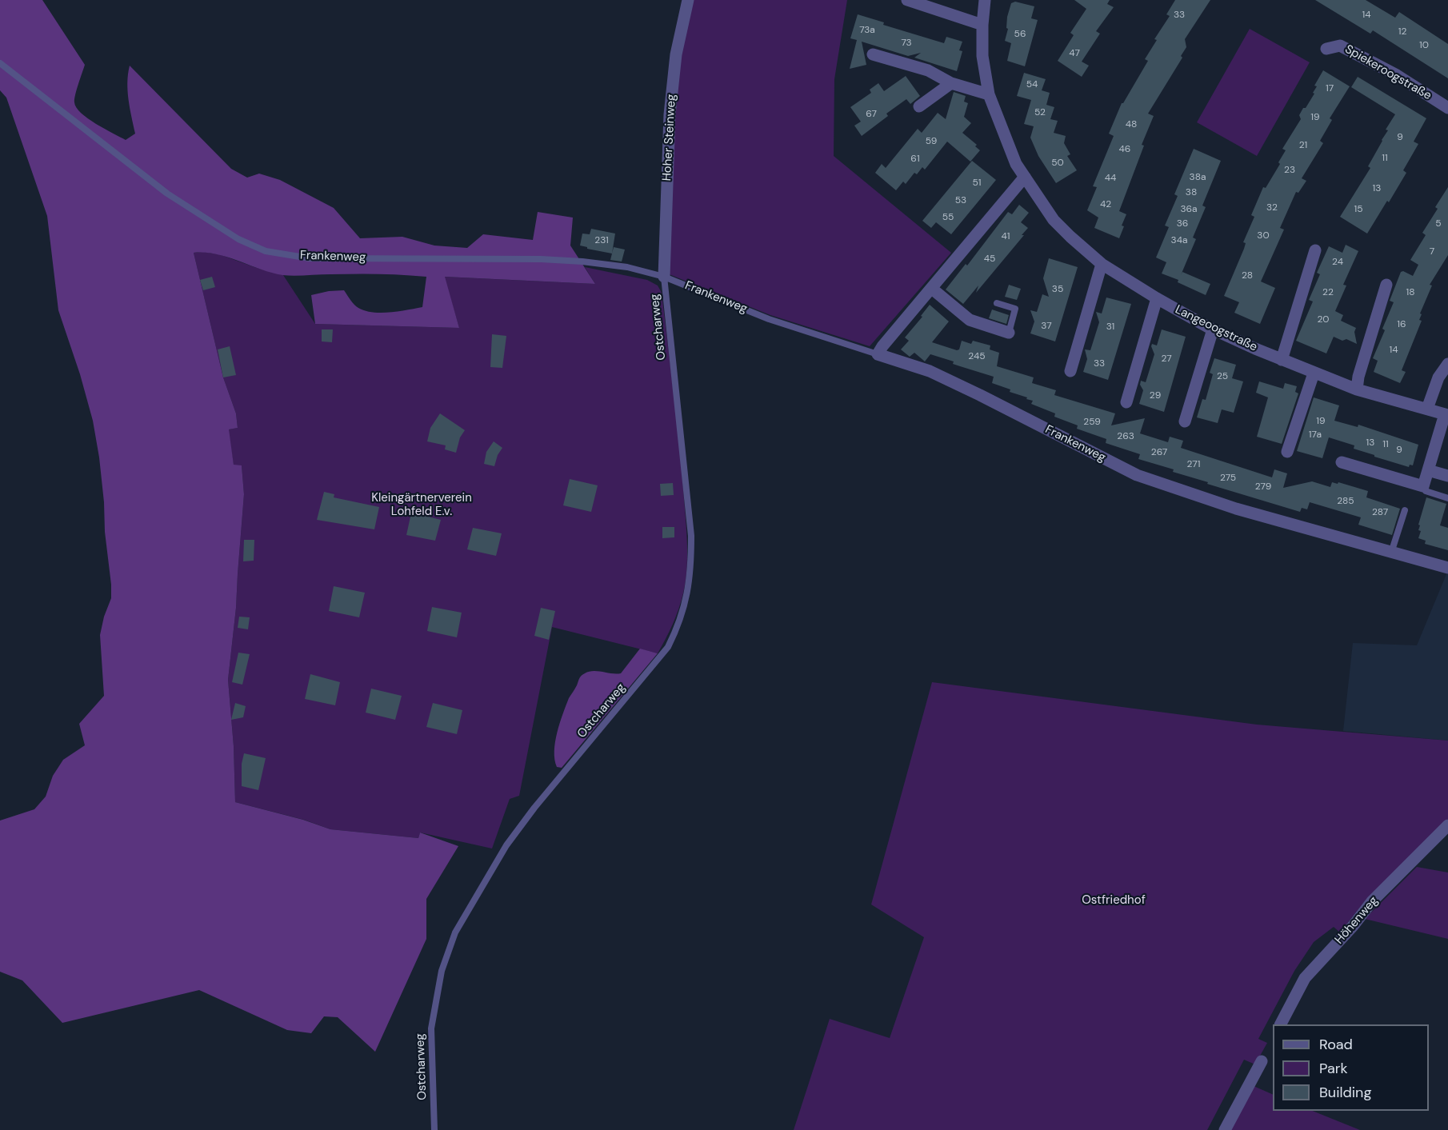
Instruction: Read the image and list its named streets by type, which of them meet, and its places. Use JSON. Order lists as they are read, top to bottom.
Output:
{
  "streets": {
    "street": [
      "Spiekeroogstraße",
      "Hoher Steinweg",
      "Frankenweg",
      "Langeoogstraße",
      "Höhenweg"
    ],
    "lane": ["Ostcharweg"]
  },
  "crossings": [
    ["Hoher Steinweg", "Frankenweg"],
    ["Hoher Steinweg", "Ostcharweg"],
    ["Frankenweg", "Ostcharweg"]
  ],
  "parks": ["Kleingärtnerverein Lohfeld E.v.", "Ostfriedhof"],
  "house_numbers": [
    "33",
    "14",
    "73a",
    "12",
    "56",
    "73",
    "10",
    "47",
    "54",
    "17",
    "52",
    "67",
    "19",
    "48",
    "9",
    "59",
    "21",
    "46",
    "11",
    "61",
    "50",
    "23",
    "38a",
    "44",
    "51",
    "13",
    "38",
    "53",
    "42",
    "32",
    "36a",
    "15",
    "55",
    "36",
    "5",
    "30",
    "41",
    "231",
    "34a",
    "7",
    "45",
    "24",
    "28",
    "35",
    "22",
    "18",
    "20",
    "16",
    "37",
    "31",
    "14",
    "245",
    "27",
    "33",
    "25",
    "29",
    "19",
    "259",
    "17a",
    "263",
    "13",
    "11",
    "9",
    "267",
    "271",
    "275",
    "279",
    "285",
    "287"
  ],
  "legend": ["Road", "Park", "Building"]
}
